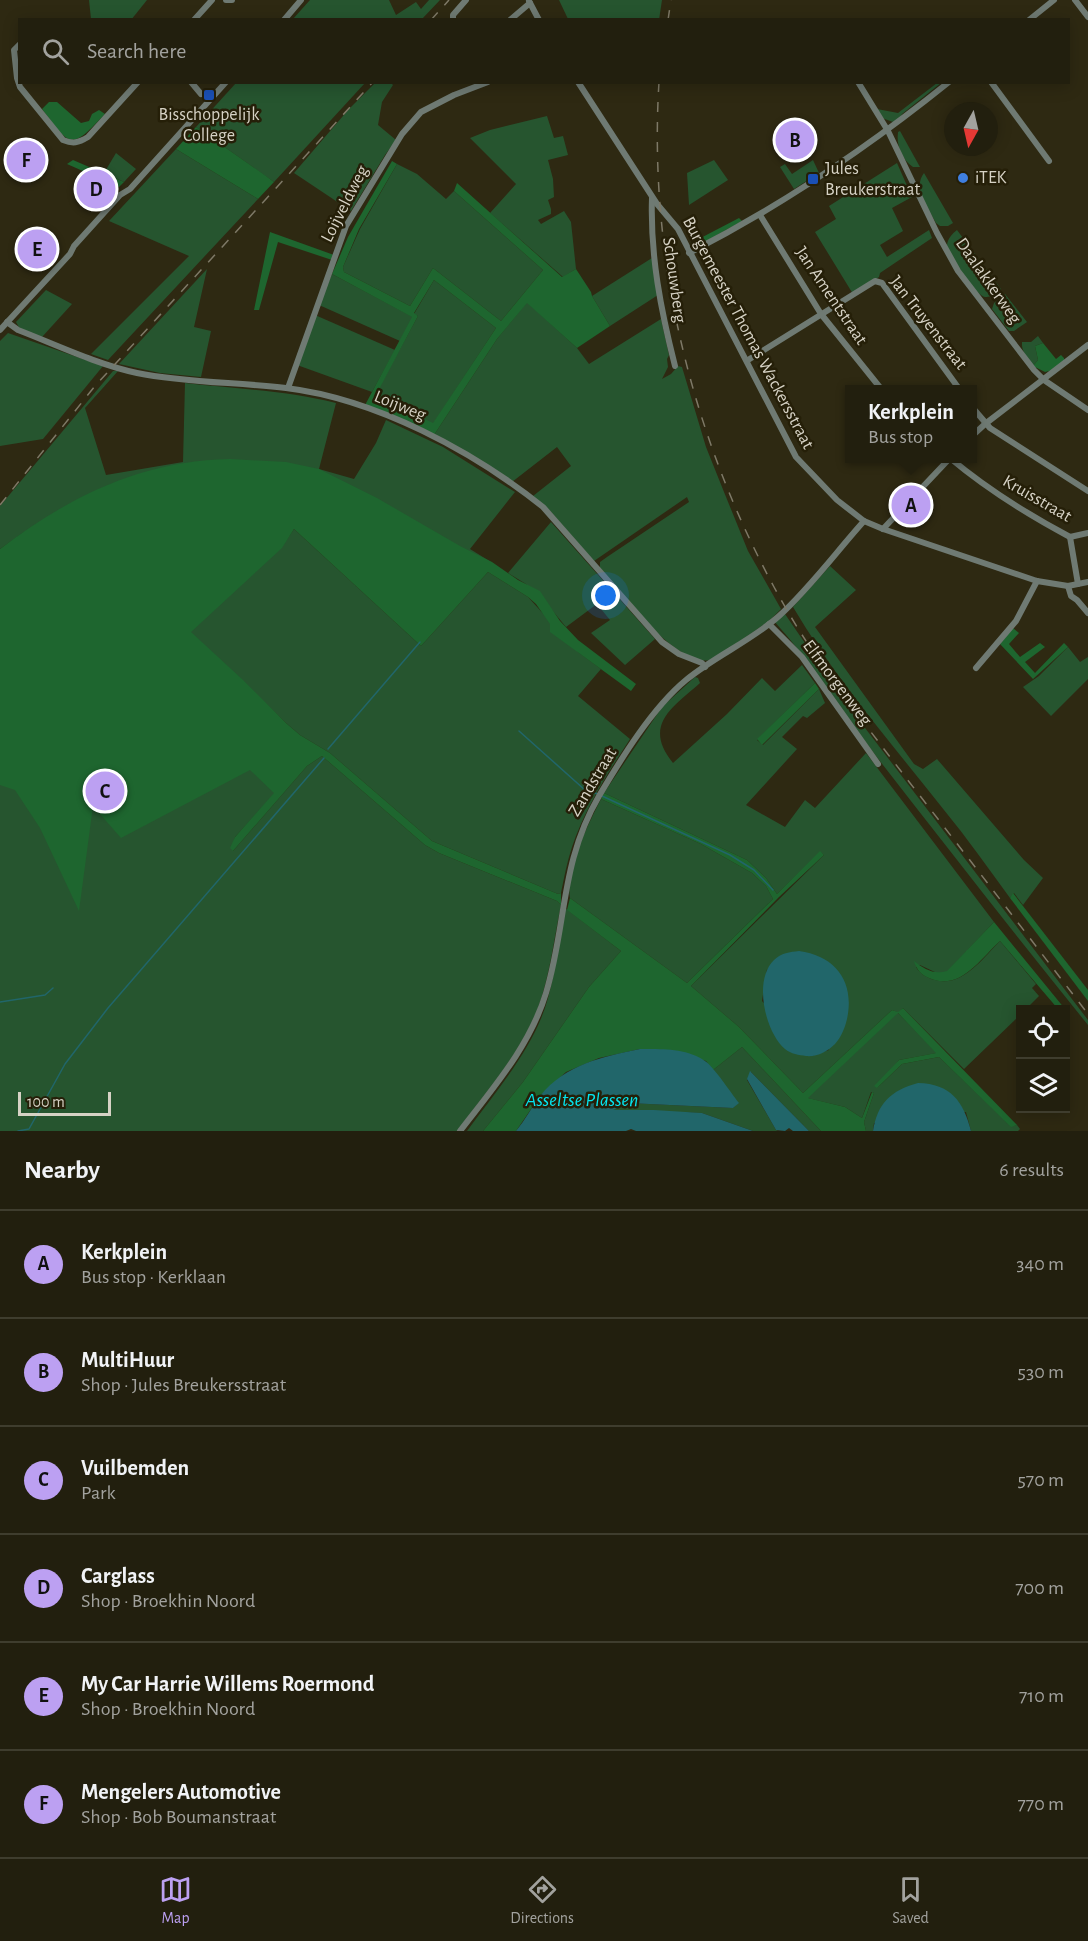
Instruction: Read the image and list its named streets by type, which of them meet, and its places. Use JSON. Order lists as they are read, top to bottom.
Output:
{
  "streets": {
    "street": [
      "Loijveldweg",
      "Schouwberg",
      "Daalakkerweg",
      "Jan Amentstraat",
      "Jan Truyenstraat",
      "Burgemeester Thomas Wackersstraat",
      "Loijweg",
      "Kruisstraat",
      "Elfmorgenweg",
      "Zandstraat"
    ]
  },
  "crossings": [
    ["Loijveldweg", "Loijweg"],
    ["Schouwberg", "Burgemeester Thomas Wackersstraat"],
    ["Jan Amentstraat", "Jan Truyenstraat"],
    ["Jan Truyenstraat", "Burgemeester Thomas Wackersstraat"],
    ["Burgemeester Thomas Wackersstraat", "Zandstraat"],
    ["Loijweg", "Zandstraat"],
    ["Elfmorgenweg", "Zandstraat"]
  ],
  "water": ["Asseltse Plassen"],
  "places": {
    "transit": ["Bisschoppelijk College", "Jules Breukerstraat"],
    "other": ["iTEK"]
  },
  "scale_bar": "100 m",
  "north": "bottom",
  "page": {
    "search": "Search here",
    "pins": [
      "B",
      "F",
      "D",
      "E",
      "A",
      "C"
    ],
    "popup": ["Kerkplein", "Bus stop"],
    "scale": "100 m",
    "heading": ["Nearby", "6 results"],
    "list": [
      {
        "mark": "A",
        "name": "Kerkplein",
        "note": "Bus stop · Kerklaan",
        "value": "340 m"
      },
      {
        "mark": "B",
        "name": "MultiHuur",
        "note": "Shop · Jules Breukersstraat",
        "value": "530 m"
      },
      {
        "mark": "C",
        "name": "Vuilbemden",
        "note": "Park",
        "value": "570 m"
      },
      {
        "mark": "D",
        "name": "Carglass",
        "note": "Shop · Broekhin Noord",
        "value": "700 m"
      },
      {
        "mark": "E",
        "name": "My Car Harrie Willems Roermond",
        "note": "Shop · Broekhin Noord",
        "value": "710 m"
      },
      {
        "mark": "F",
        "name": "Mengelers Automotive",
        "note": "Shop · Bob Boumanstraat",
        "value": "770 m"
      }
    ],
    "nav": ["Map", "Directions", "Saved"]
  }
}
